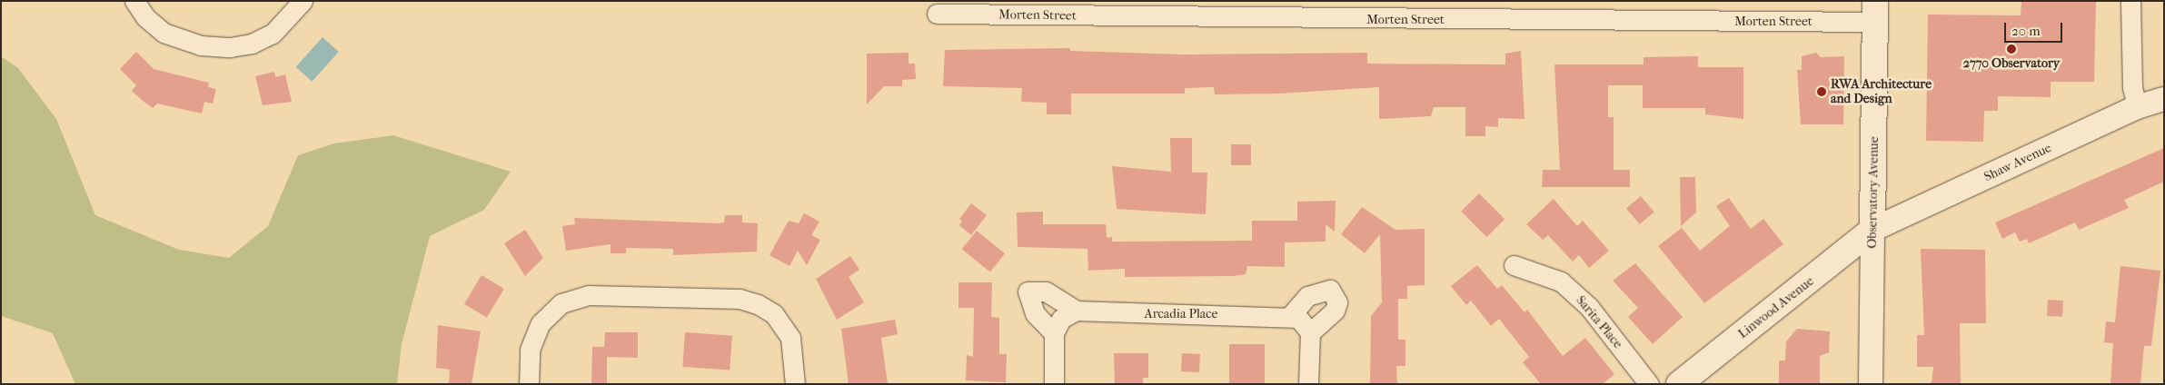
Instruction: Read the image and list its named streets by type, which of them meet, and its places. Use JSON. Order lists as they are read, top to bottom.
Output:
{
  "streets": {
    "main road": ["Observatory Avenue", "Linwood Avenue"],
    "street": [
      "Morten Street",
      "Shaw Avenue",
      "Arcadia Place",
      "Sarita Place"
    ]
  },
  "crossings": [
    ["Morten Street", "Observatory Avenue"],
    ["Shaw Avenue", "Observatory Avenue"],
    ["Shaw Avenue", "Linwood Avenue"],
    ["Observatory Avenue", "Linwood Avenue"]
  ],
  "places": ["2770 Observatory", "RWA Architecture and Design"],
  "scale_bar": "20 m"
}
